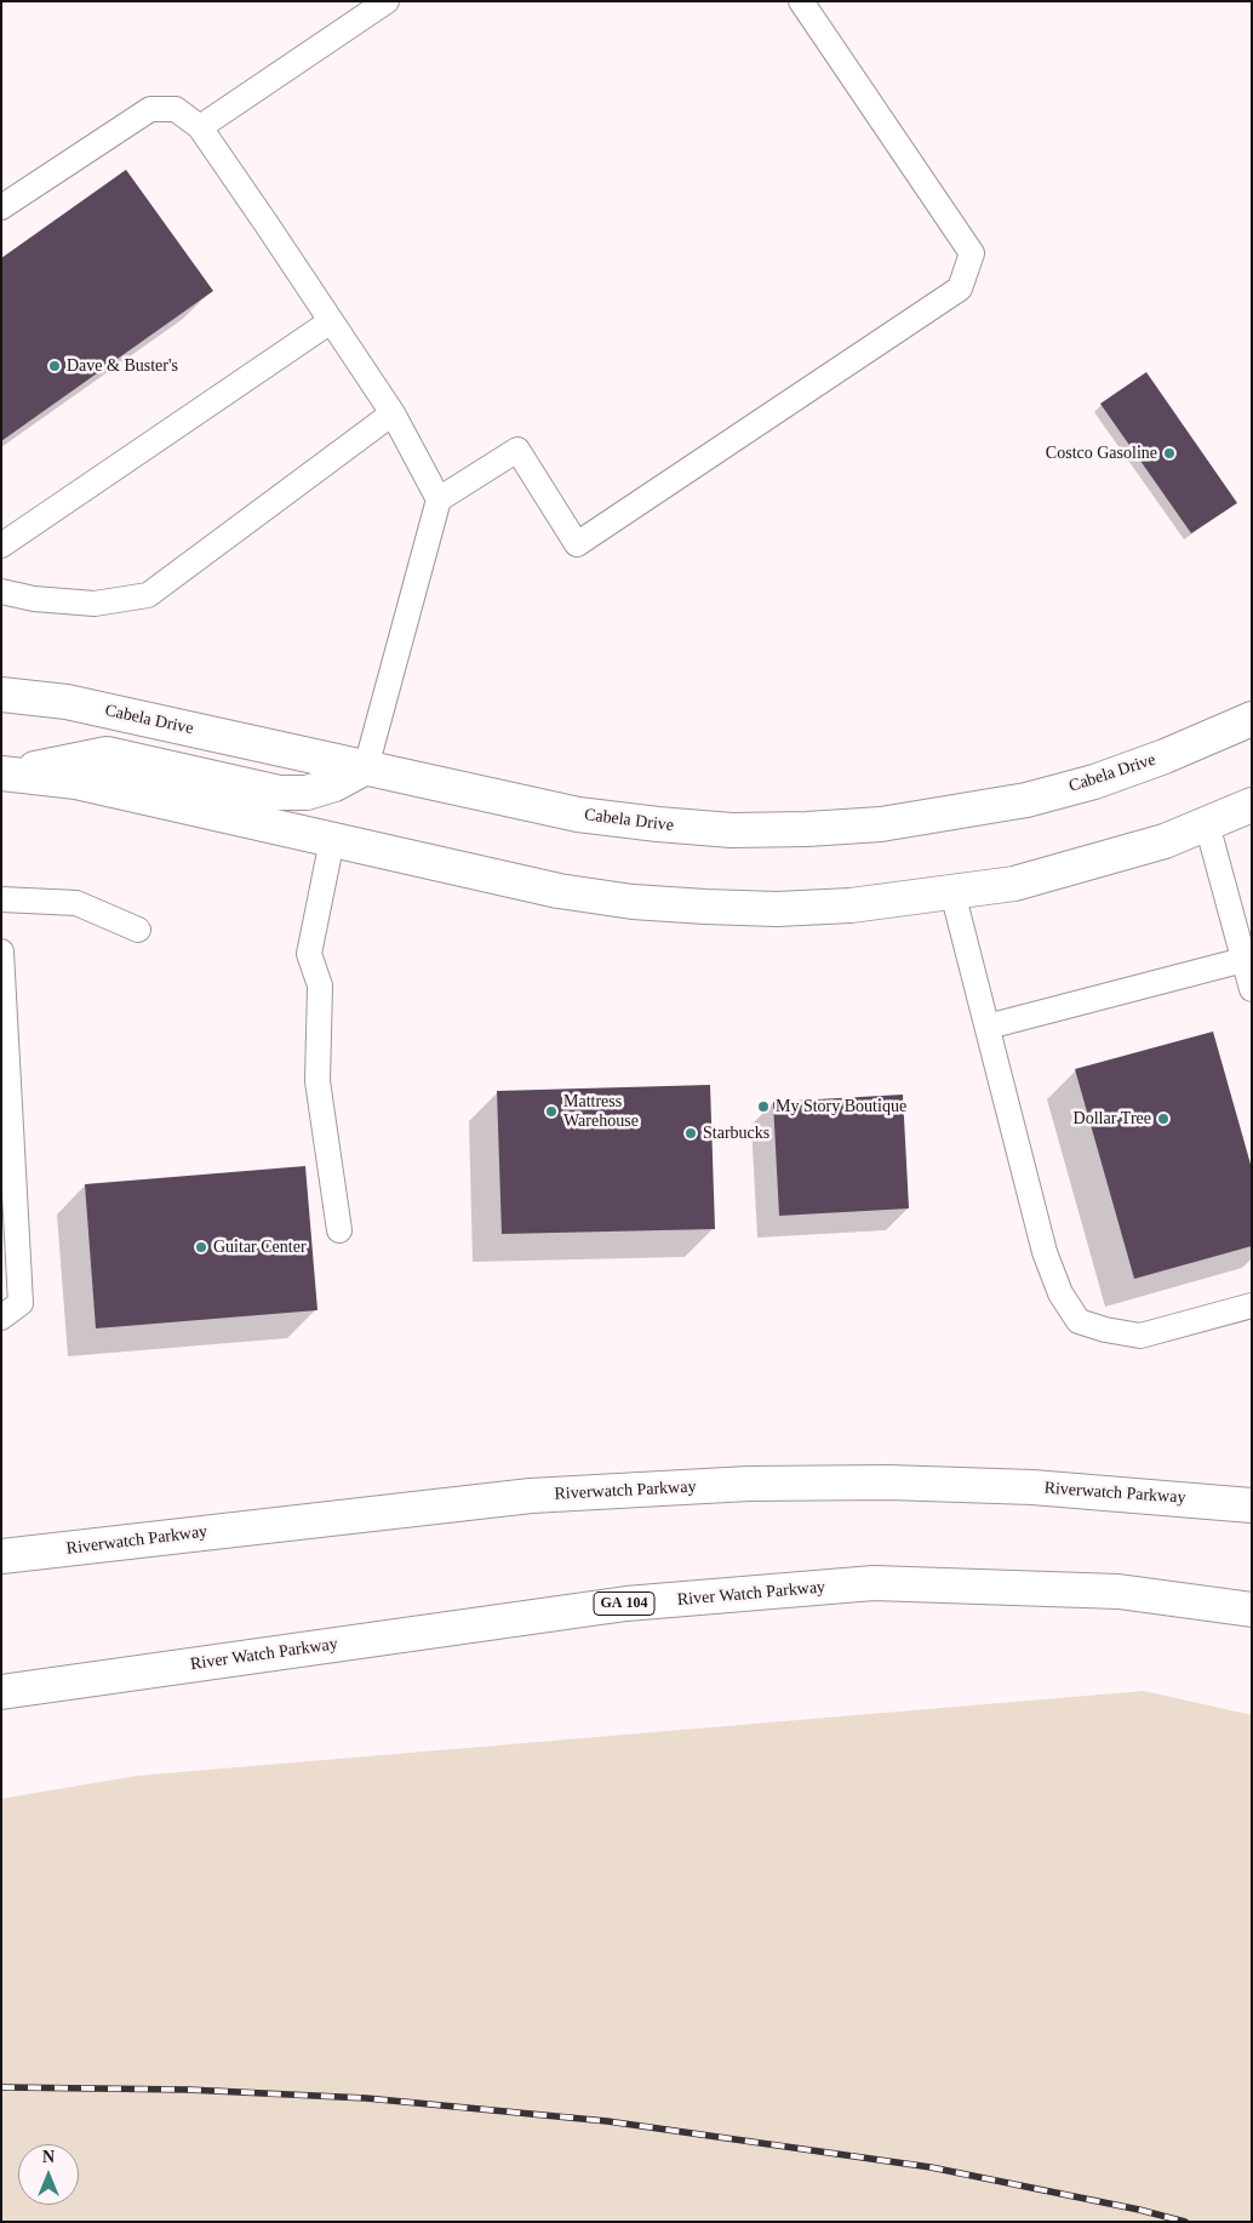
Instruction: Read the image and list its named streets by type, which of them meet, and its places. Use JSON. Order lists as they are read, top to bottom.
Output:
{
  "streets": {
    "street": [
      "Cabela Drive",
      "Riverwatch Parkway",
      "River Watch Parkway",
      "GA 104"
    ]
  },
  "places": [
    "Dave & Buster's",
    "Costco Gasoline",
    "My Story Boutique",
    "Mattress Warehouse",
    "Dollar Tree",
    "Starbucks",
    "Guitar Center"
  ],
  "north": "top"
}
